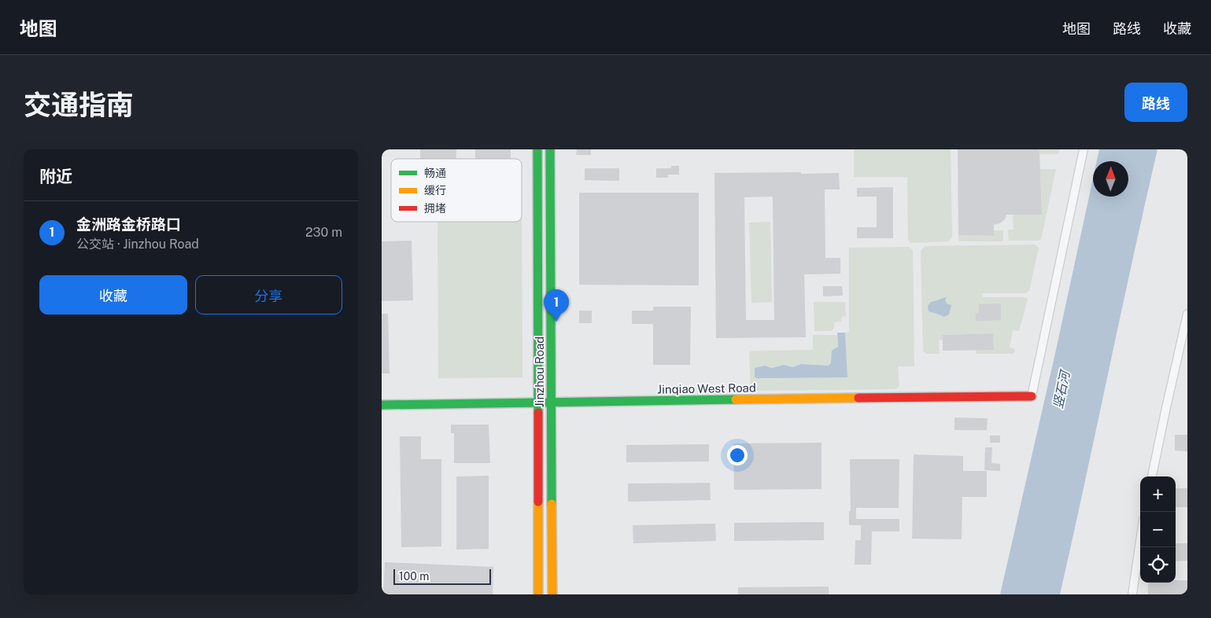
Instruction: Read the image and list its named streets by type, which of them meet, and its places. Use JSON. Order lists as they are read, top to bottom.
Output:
{
  "streets": {
    "main road": ["Jinzhou Road", "Jinqiao West Road"]
  },
  "crossings": [
    ["Jinzhou Road", "Jinqiao West Road"]
  ],
  "water": ["竖石河"],
  "legend": ["畅通", "缓行", "拥堵"],
  "scale_bar": "100 m",
  "north": "top",
  "page": {
    "header": "地图",
    "nav": ["地图", "路线", "收藏"],
    "title": "交通指南",
    "buttons": [
      "路线",
      ["收藏", "分享"]
    ],
    "heading": "附近",
    "list": [
      {
        "mark": "1",
        "name": "金洲路金桥路口",
        "note": "公交站 · Jinzhou Road",
        "value": "230 m"
      }
    ],
    "pins": "1",
    "map_buttons": ["+", "−"],
    "scale": "100 m"
  }
}
